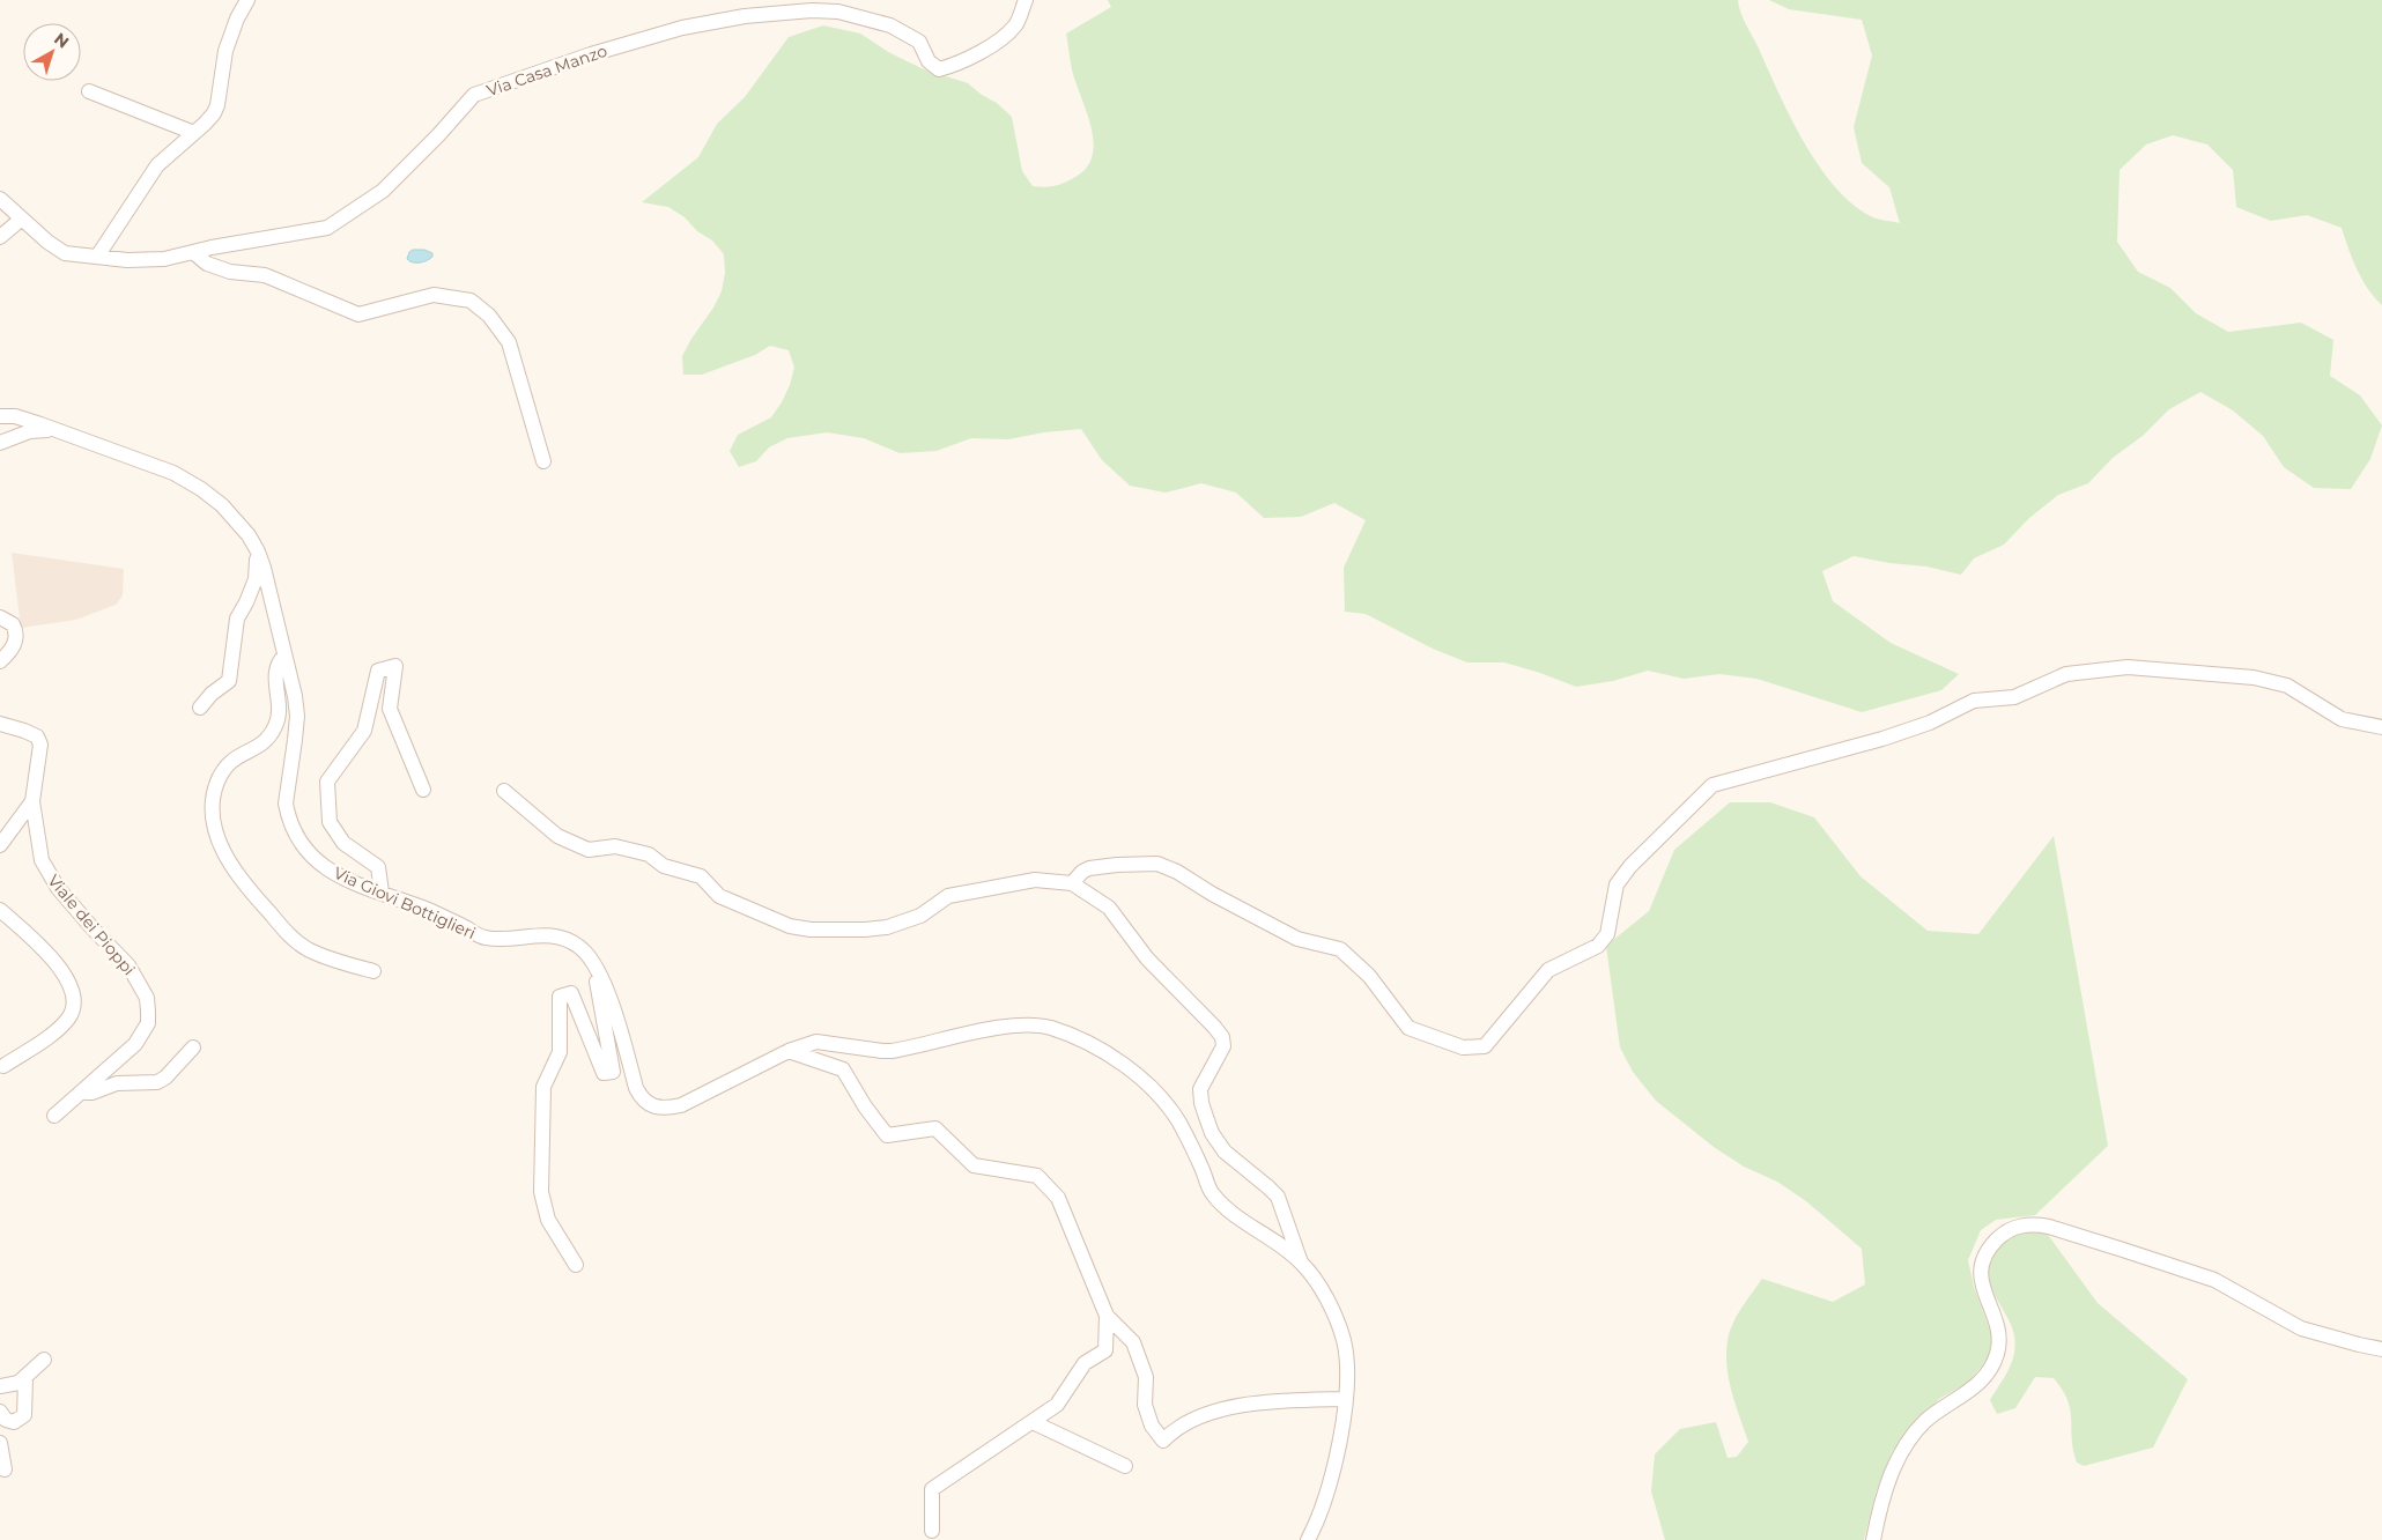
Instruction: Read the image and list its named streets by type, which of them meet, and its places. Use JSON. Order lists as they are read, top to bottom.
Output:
{
  "streets": {
    "street": ["Via Casa Manzo", "Via Giovi Bottiglieri", "Viale dei Pioppi"]
  },
  "north": "top right"
}
